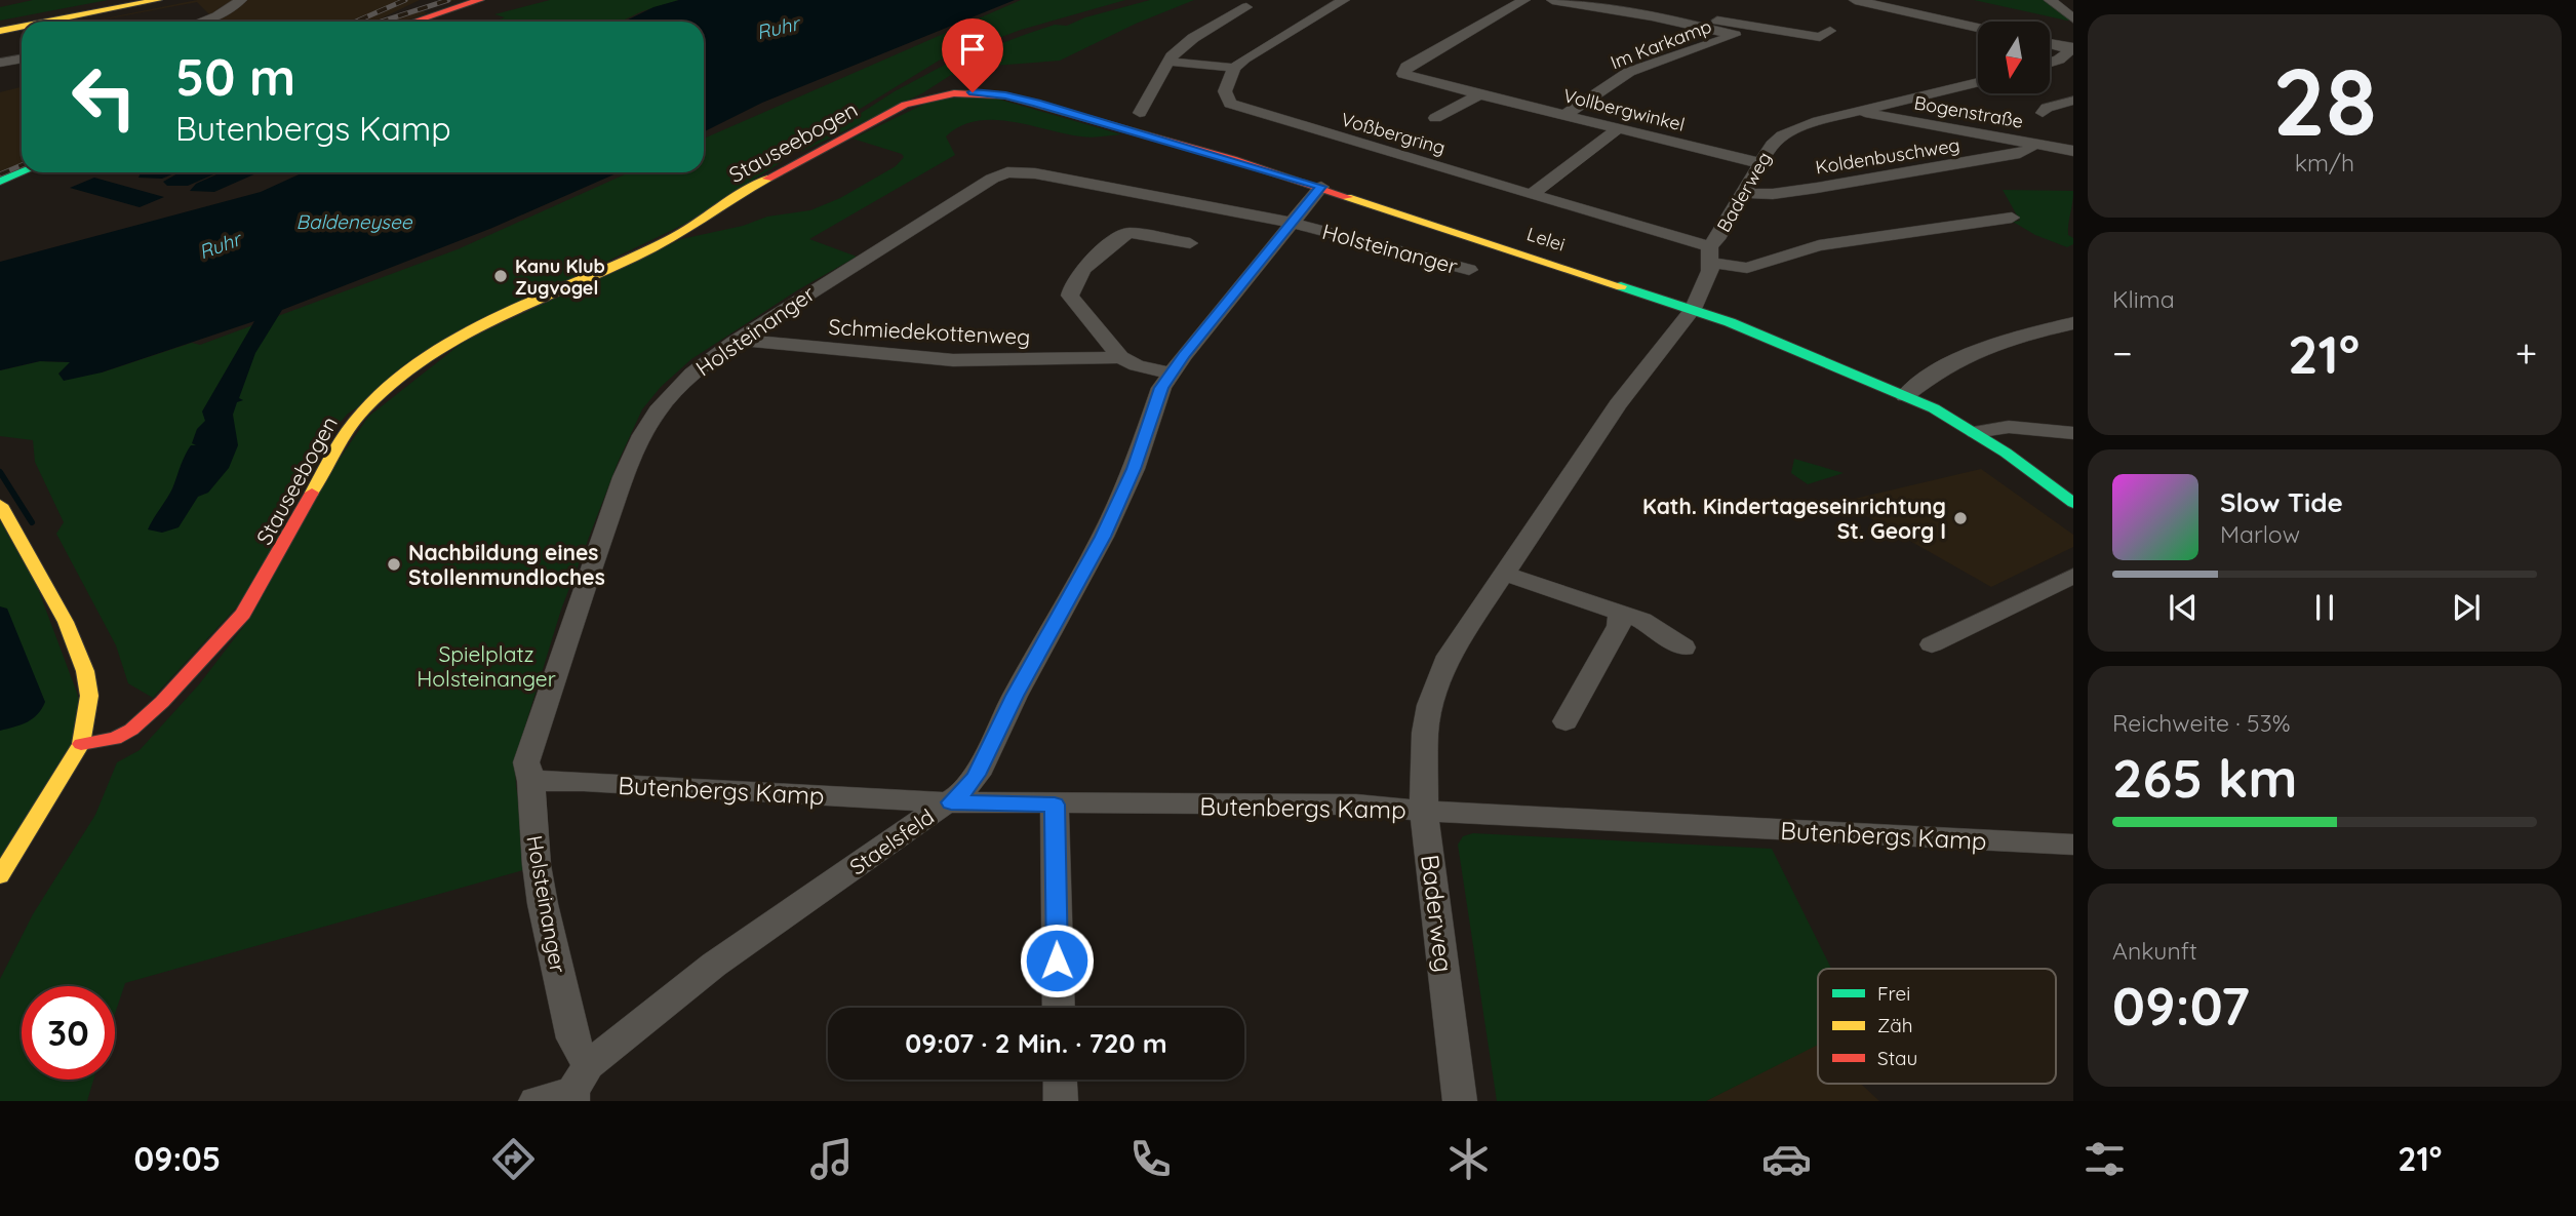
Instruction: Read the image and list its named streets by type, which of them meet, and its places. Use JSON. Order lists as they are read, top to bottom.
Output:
{
  "streets": {
    "main road": ["Stauseebogen", "Lelei"],
    "street": [
      "Im Karkamp",
      "Vollbergwinkel",
      "Bogenstraße",
      "Voßbergring",
      "Koldenbuschweg",
      "Baderweg",
      "Holsteinanger",
      "Schmiedekottenweg",
      "Butenbergs Kamp",
      "Staelsfeld"
    ]
  },
  "crossings": [
    ["Im Karkamp", "Vollbergwinkel"],
    ["Vollbergwinkel", "Baderweg"],
    ["Bogenstraße", "Koldenbuschweg"],
    ["Bogenstraße", "Baderweg"],
    ["Voßbergring", "Baderweg"],
    ["Stauseebogen", "Lelei"],
    ["Koldenbuschweg", "Baderweg"],
    ["Baderweg", "Lelei"],
    ["Baderweg", "Butenbergs Kamp"],
    ["Lelei", "Staelsfeld"],
    ["Holsteinanger", "Schmiedekottenweg"],
    ["Holsteinanger", "Butenbergs Kamp"],
    ["Holsteinanger", "Staelsfeld"],
    ["Butenbergs Kamp", "Staelsfeld"]
  ],
  "water": ["Ruhr", "Baldeneysee"],
  "parks": ["Spielplatz Holsteinanger"],
  "places": ["Kanu Klub Zugvogel", "Kath. Kindertageseinrichtung St. Georg I", "Nachbildung eines Stollenmundloches"],
  "legend": ["Frei", "Zäh", "Stau"],
  "north": "bottom",
  "page": {
    "tile": [
      ["28", "km/h"],
      "Klima",
      ["Reichweite · 53%", "265 km"],
      ["Ankunft", "09:07"]
    ],
    "turn": ["50 m", "Butenbergs Kamp"],
    "heat": ["−", "21°", "+"],
    "song": ["Slow Tide", "Marlow"],
    "limit": "30",
    "trip": "09:07 · 2 Min. · 720 m",
    "tabs": ["09:05", "21°"]
  }
}
